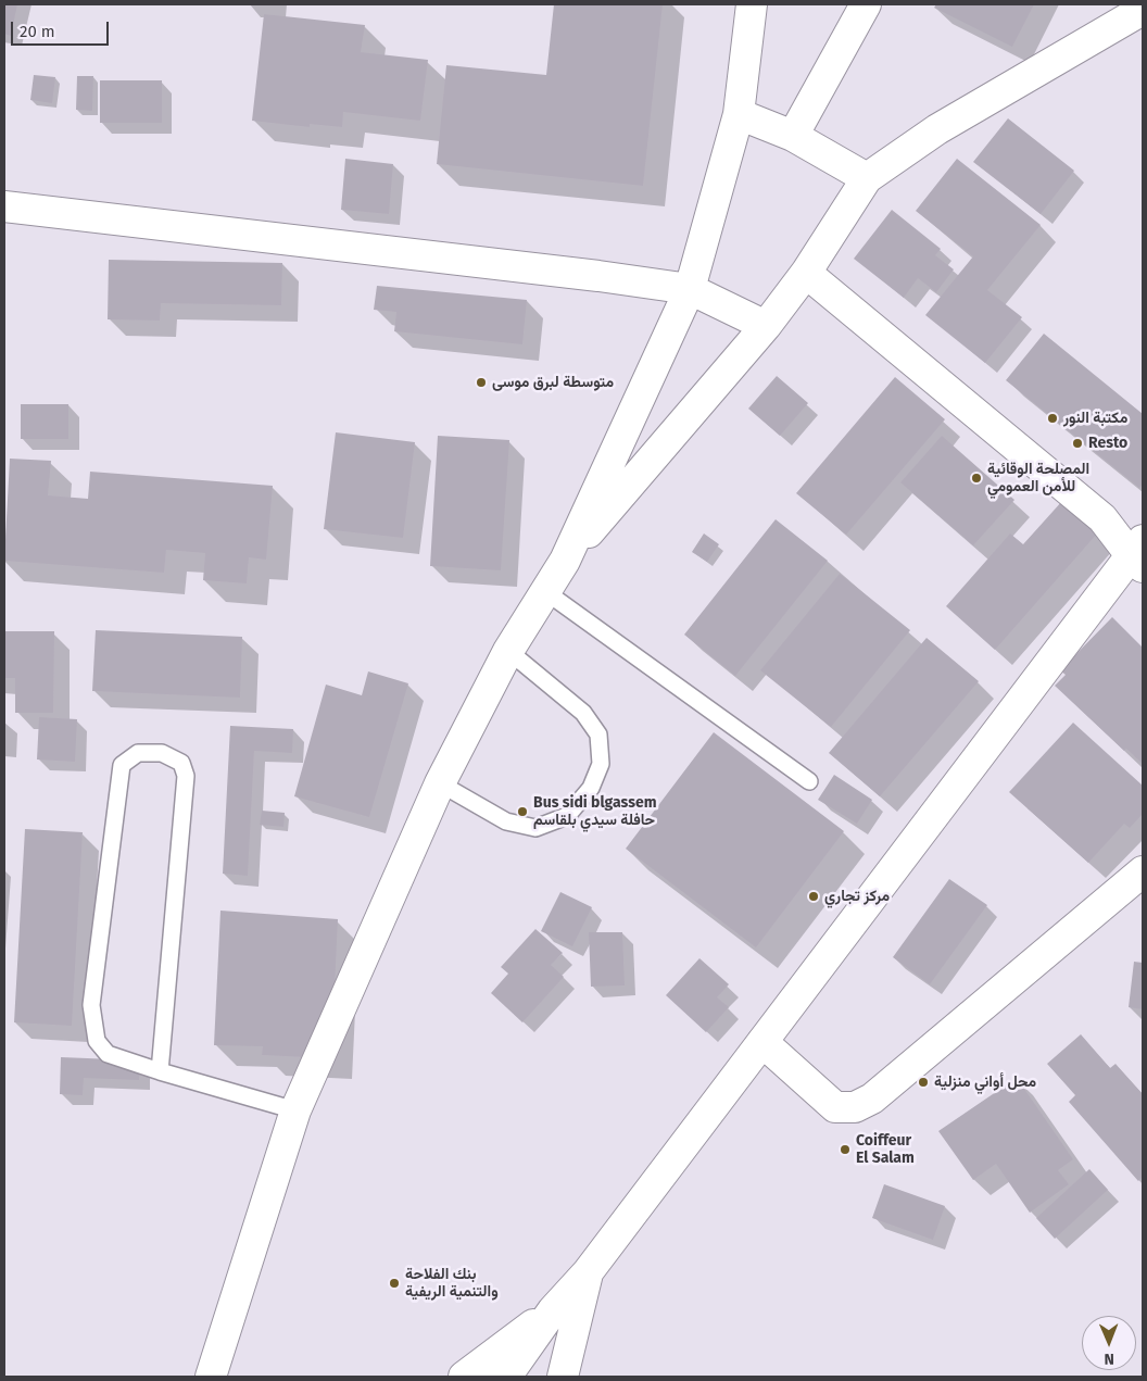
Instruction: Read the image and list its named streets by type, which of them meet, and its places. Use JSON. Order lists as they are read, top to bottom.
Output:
{
  "places": [
    "متوسطة لبرق موسى",
    "مكتبة النور",
    "Resto",
    "المصلحة الوقائية للأمن العمومي",
    "Bus sidi blgassem حافلة سيدي بلقاسم",
    "مركز تجاري",
    "محل أواني منزلية",
    "Coiffeur El Salam",
    "بنك الفلاحة والتنمية الريفية"
  ],
  "scale_bar": "20 m",
  "north": "bottom"
}
